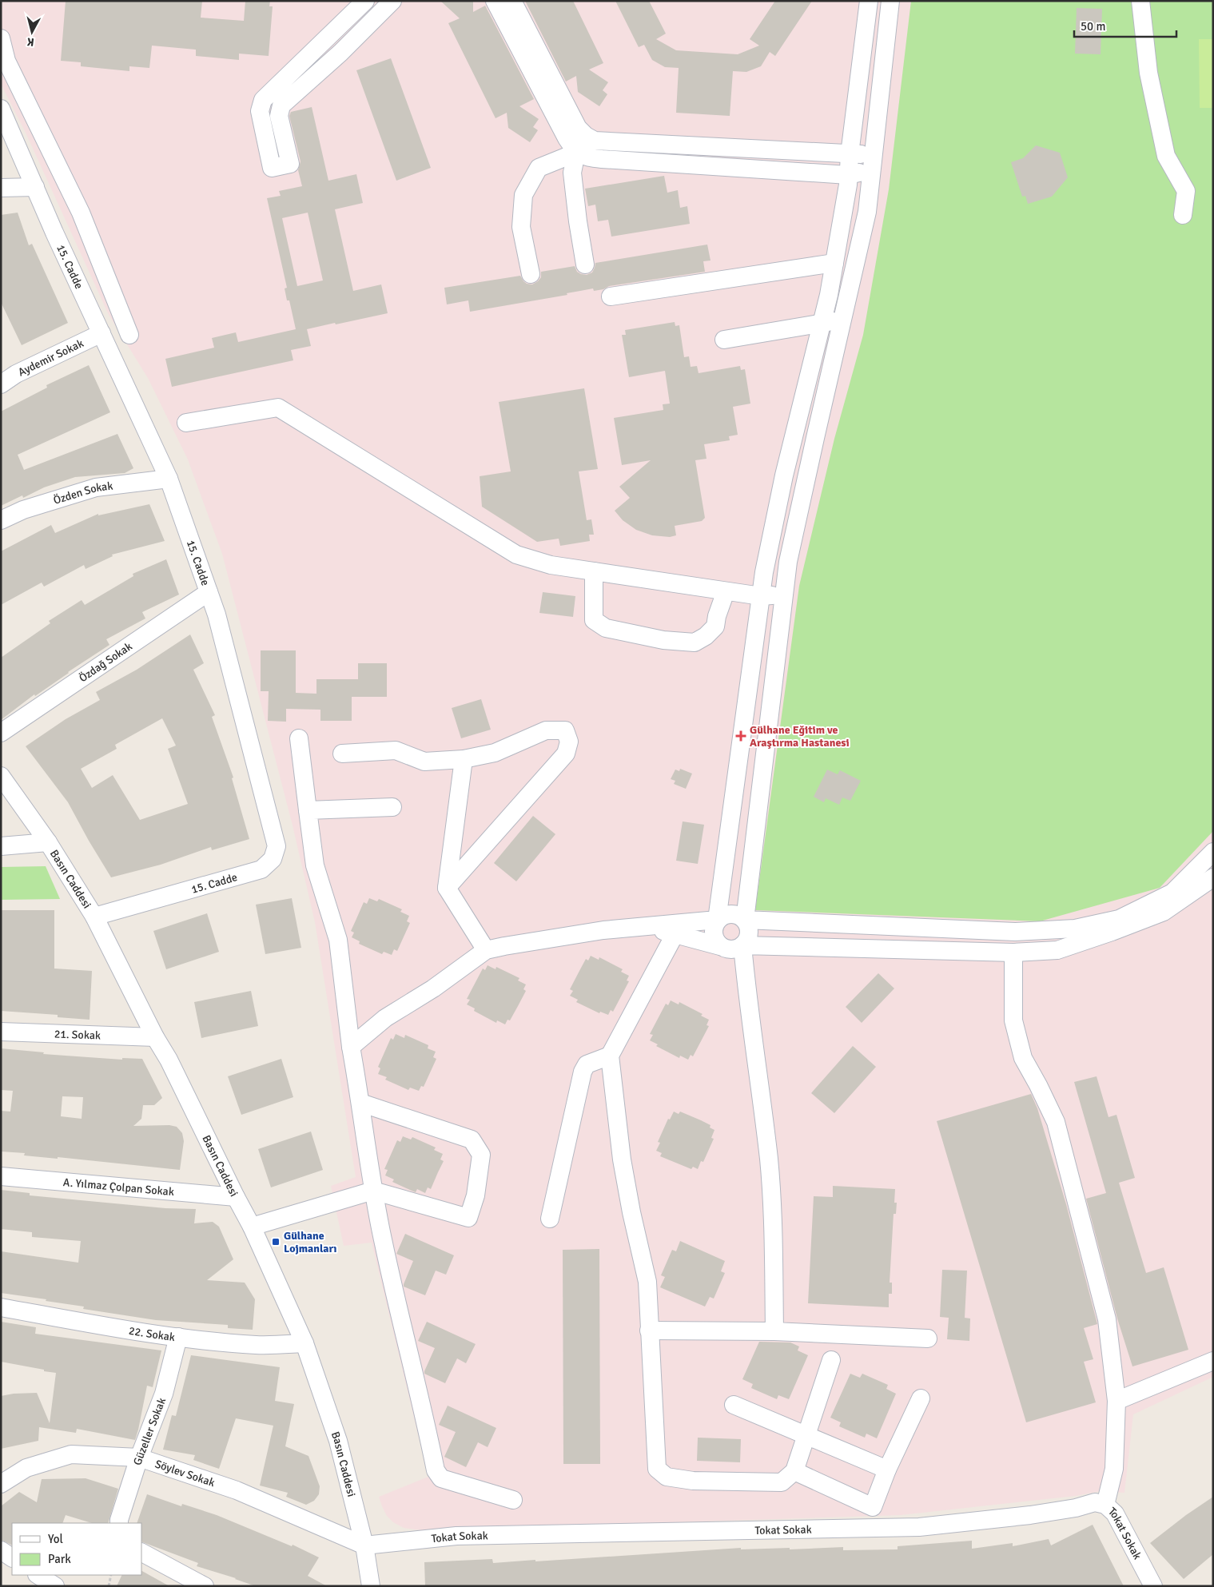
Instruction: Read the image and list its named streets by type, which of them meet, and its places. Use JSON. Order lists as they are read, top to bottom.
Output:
{
  "streets": {
    "street": [
      "15. Cadde",
      "Aydemir Sokak",
      "Özden Sokak",
      "Özdağ Sokak",
      "Basın Caddesi",
      "21. Sokak",
      "A. Yılmaz Çolpan Sokak",
      "22. Sokak",
      "Güzeller Sokak",
      "Söylev Sokak",
      "Tokat Sokak"
    ]
  },
  "crossings": [
    ["15. Cadde", "Aydemir Sokak"],
    ["15. Cadde", "Özden Sokak"],
    ["15. Cadde", "Özdağ Sokak"],
    ["15. Cadde", "Basın Caddesi"],
    ["Basın Caddesi", "21. Sokak"],
    ["Basın Caddesi", "A. Yılmaz Çolpan Sokak"],
    ["Basın Caddesi", "22. Sokak"],
    ["Basın Caddesi", "Söylev Sokak"],
    ["Basın Caddesi", "Tokat Sokak"],
    ["22. Sokak", "Güzeller Sokak"],
    ["Güzeller Sokak", "Söylev Sokak"],
    ["Söylev Sokak", "Tokat Sokak"]
  ],
  "places": {
    "health": ["Gülhane Eğitim ve Araştırma Hastanesi"],
    "transit": ["Gülhane Lojmanları"]
  },
  "legend": ["Yol", "Park"],
  "scale_bar": "50 m",
  "north": "bottom"
}
